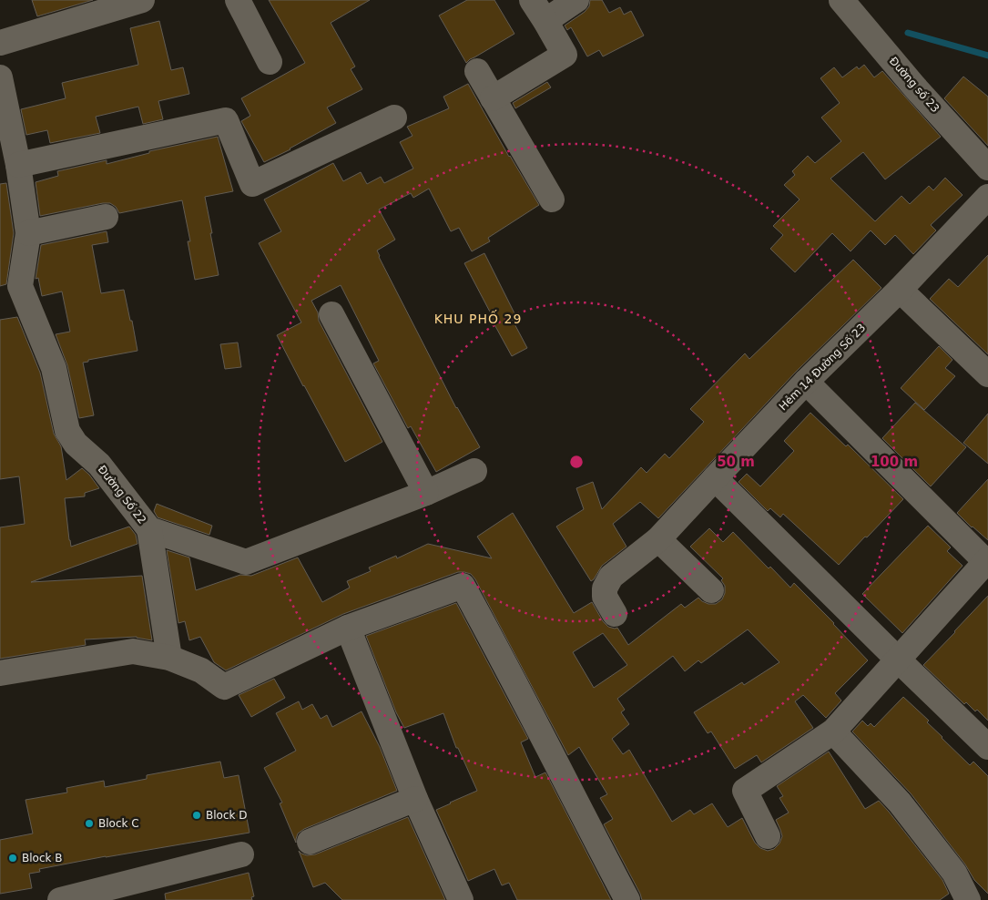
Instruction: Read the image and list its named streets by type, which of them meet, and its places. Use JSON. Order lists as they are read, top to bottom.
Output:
{
  "streets": {
    "street": ["Đường số 23", "Hẻm 14 Đường Số 23", "Đường Số 22"]
  },
  "districts": ["KHU PHỐ 29"],
  "places": ["Block D", "Block C", "Block B"],
  "rings": ["50 m", "100 m"]
}
